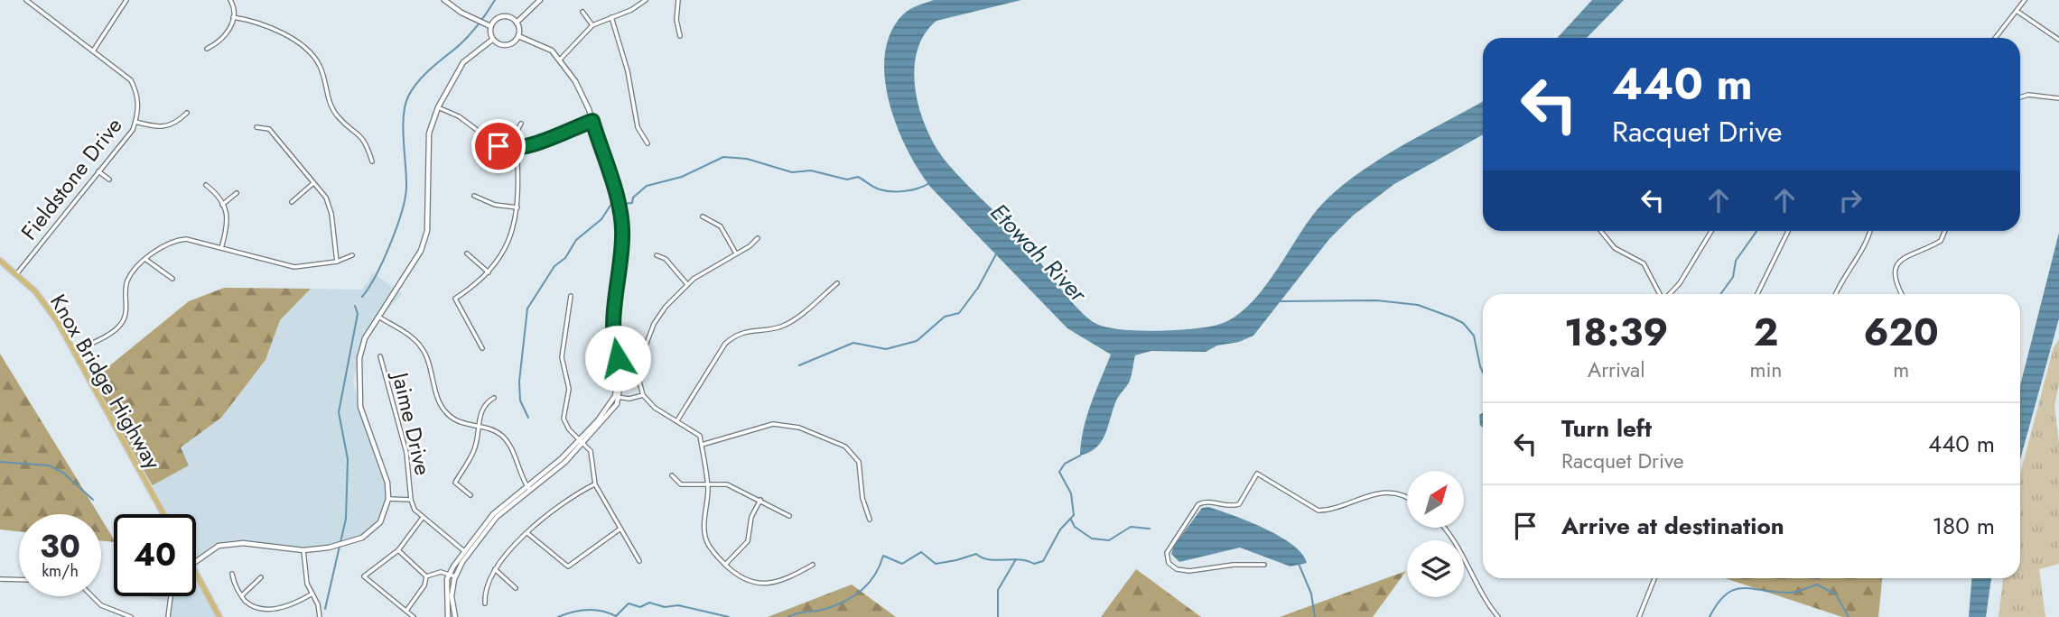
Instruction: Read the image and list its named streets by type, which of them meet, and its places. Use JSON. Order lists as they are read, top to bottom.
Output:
{
  "streets": {
    "main road": ["Knox Bridge Highway"],
    "street": ["Fieldstone Drive", "Jaime Drive"]
  },
  "crossings": [
    ["Fieldstone Drive", "Knox Bridge Highway"]
  ],
  "water": ["Etowah River"],
  "north": "top right",
  "page": {
    "turn": ["440 m", "Racquet Drive"],
    "eta": [
      "18:39",
      "Arrival",
      "2",
      "min",
      "620",
      "m"
    ],
    "list": [
      {
        "name": "Turn left",
        "note": "Racquet Drive",
        "value": "440 m"
      },
      {
        "name": "Arrive at destination",
        "value": "180 m"
      }
    ],
    "speed": "30 km/h",
    "limit": "40"
  }
}
